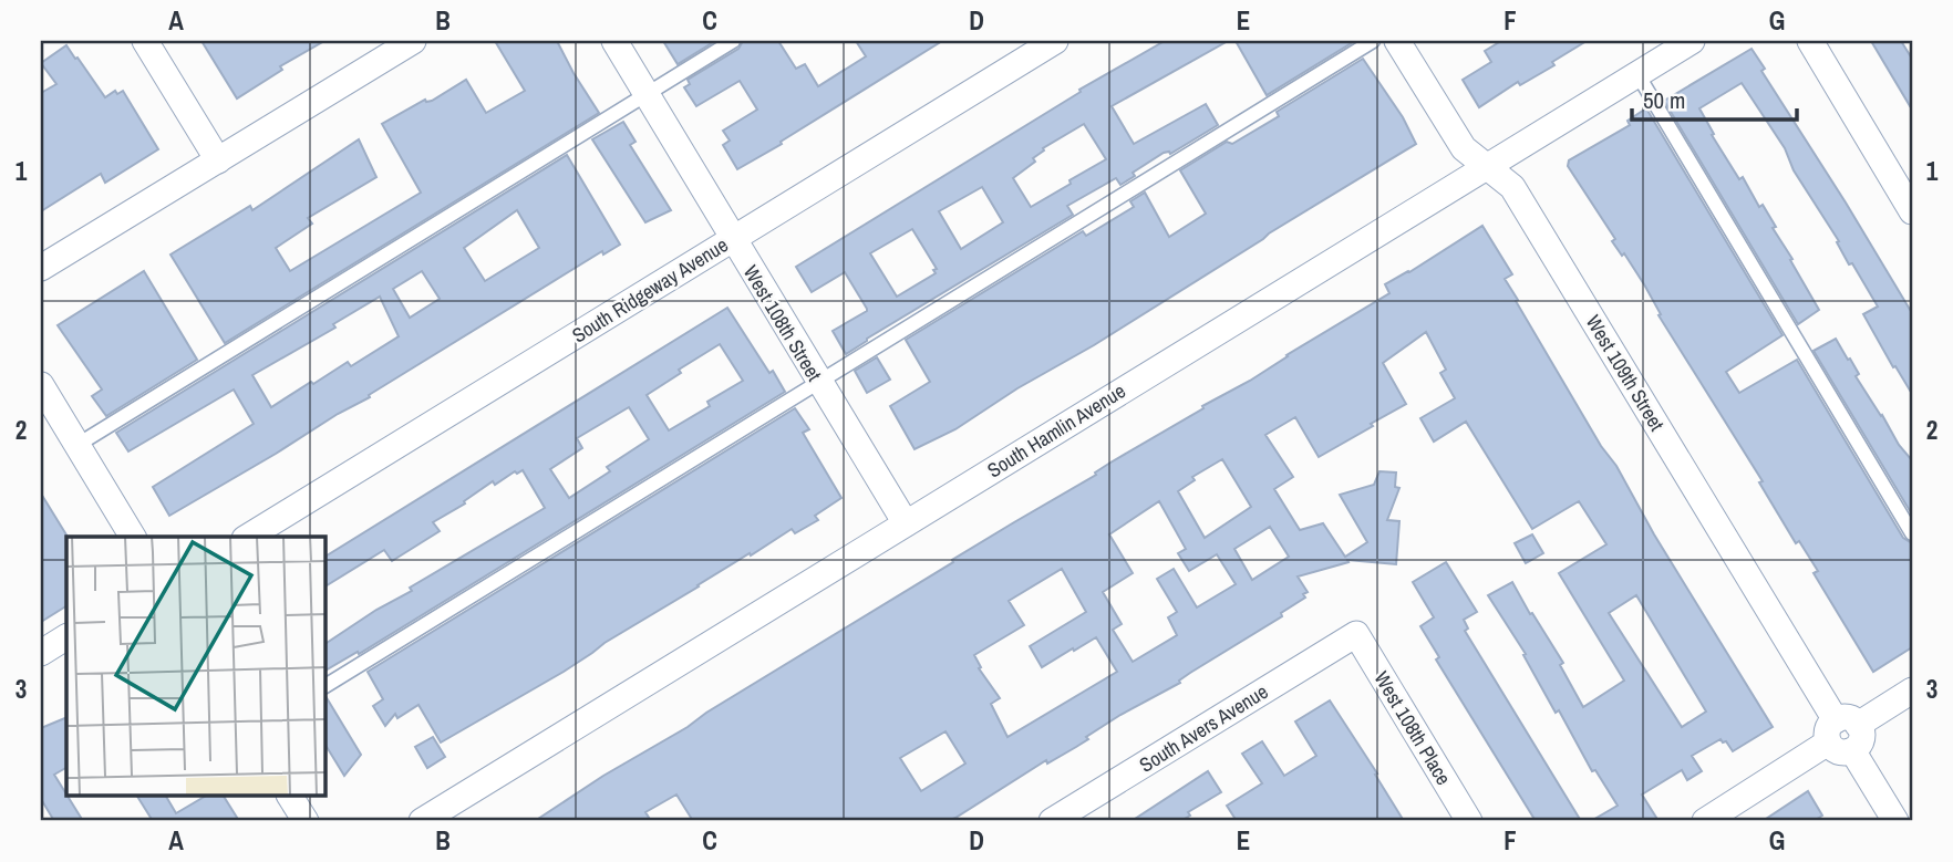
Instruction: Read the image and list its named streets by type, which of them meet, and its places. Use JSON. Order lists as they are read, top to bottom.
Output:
{
  "streets": {
    "street": [
      "South Ridgeway Avenue",
      "West 108th Street",
      "West 109th Street",
      "South Hamlin Avenue",
      "South Avers Avenue",
      "West 108th Place"
    ]
  },
  "crossings": [
    ["South Ridgeway Avenue", "West 108th Street"],
    ["West 108th Street", "South Hamlin Avenue"],
    ["West 109th Street", "South Hamlin Avenue"],
    ["South Avers Avenue", "West 108th Place"]
  ],
  "scale_bar": "50 m",
  "grid": {
    "columns": [
      "A",
      "B",
      "C",
      "D",
      "E",
      "F",
      "G"
    ],
    "rows": ["1", "2", "3"]
  }
}
